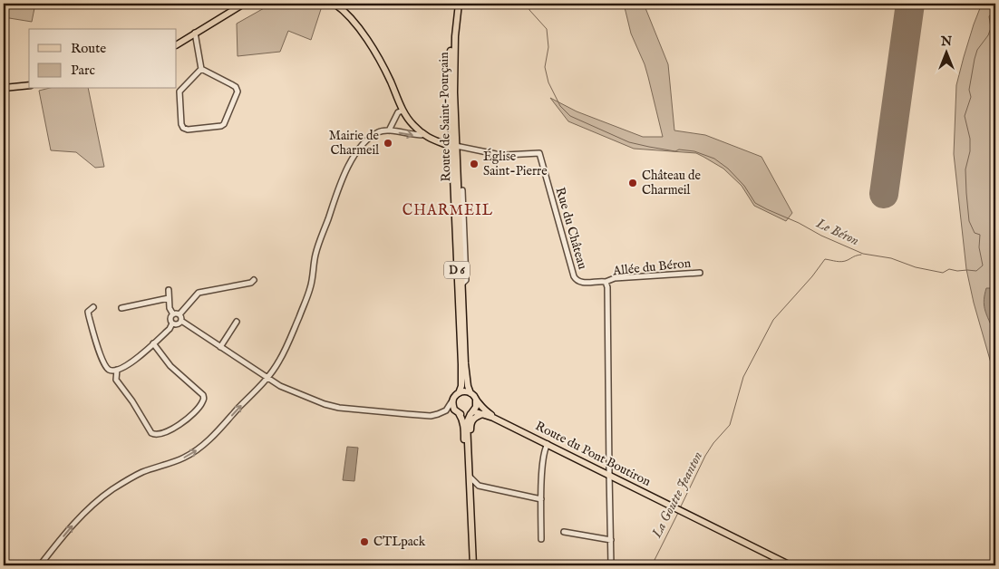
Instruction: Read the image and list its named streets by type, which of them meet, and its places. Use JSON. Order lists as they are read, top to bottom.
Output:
{
  "streets": {
    "main road": ["Route de Saint-Pourçain", "D 6", "Route du Pont Boutiron"],
    "street": ["Rue du Château", "Allée du Béron"]
  },
  "crossings": [
    ["Route de Saint-Pourçain", "Rue du Château"],
    ["Route de Saint-Pourçain", "Route du Pont Boutiron"],
    ["Rue du Château", "Allée du Béron"]
  ],
  "districts": ["CHARMEIL"],
  "water": ["Le Béron", "La Goutte Jeanton"],
  "places": [
    "Mairie de Charmeil",
    "Église Saint-Pierre",
    "Château de Charmeil",
    "CTLpack"
  ],
  "legend": ["Route", "Parc"],
  "north": "top"
}
